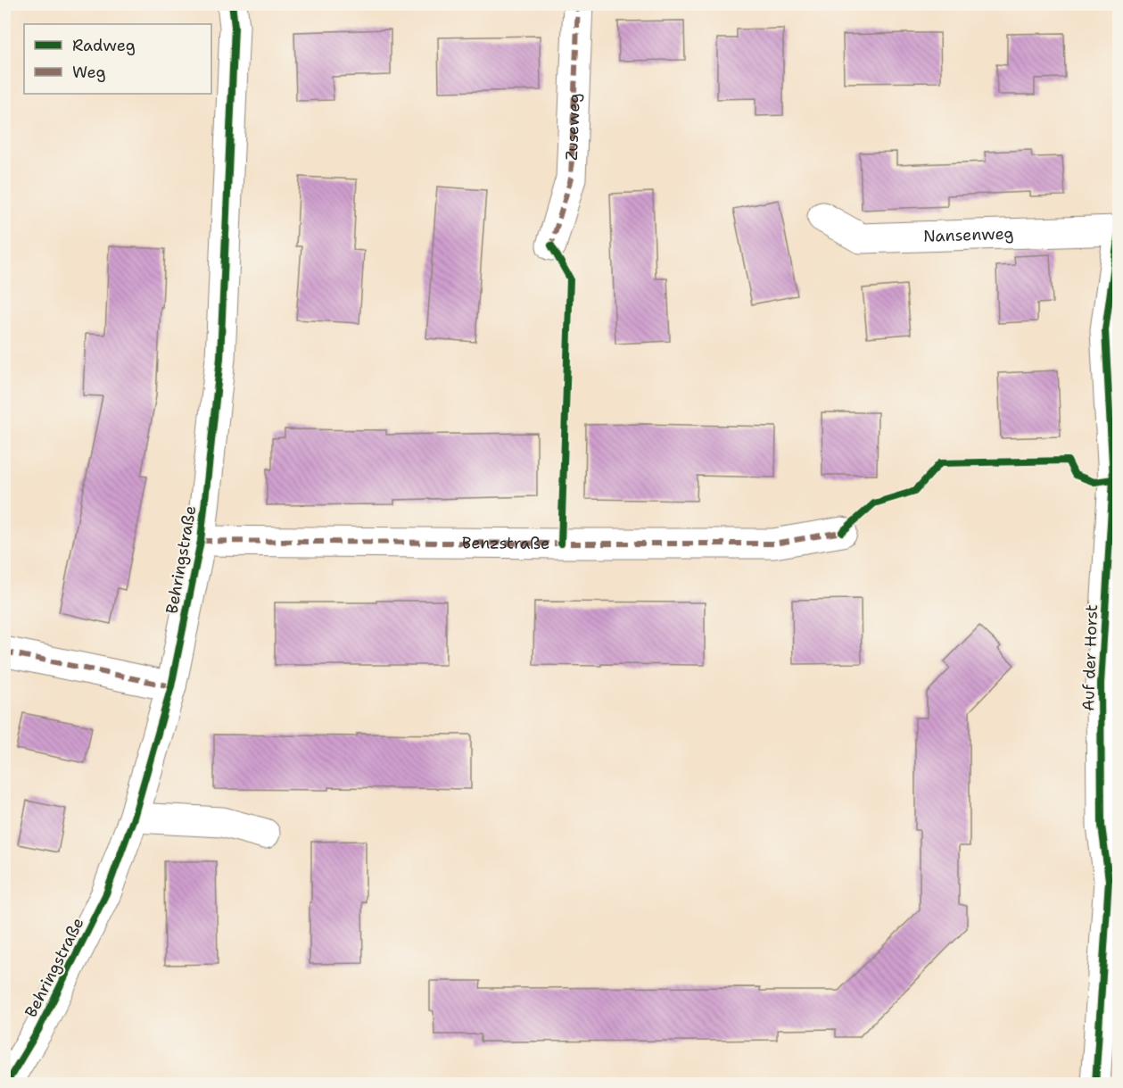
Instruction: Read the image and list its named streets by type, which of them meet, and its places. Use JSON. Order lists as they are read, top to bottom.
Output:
{
  "streets": {
    "street": [
      "Zuseweg",
      "Nansenweg",
      "Benzstraße",
      "Behringstraße",
      "Auf der Horst"
    ]
  },
  "crossings": [
    ["Nansenweg", "Auf der Horst"],
    ["Benzstraße", "Behringstraße"]
  ],
  "legend": ["Radweg", "Weg"]
}
